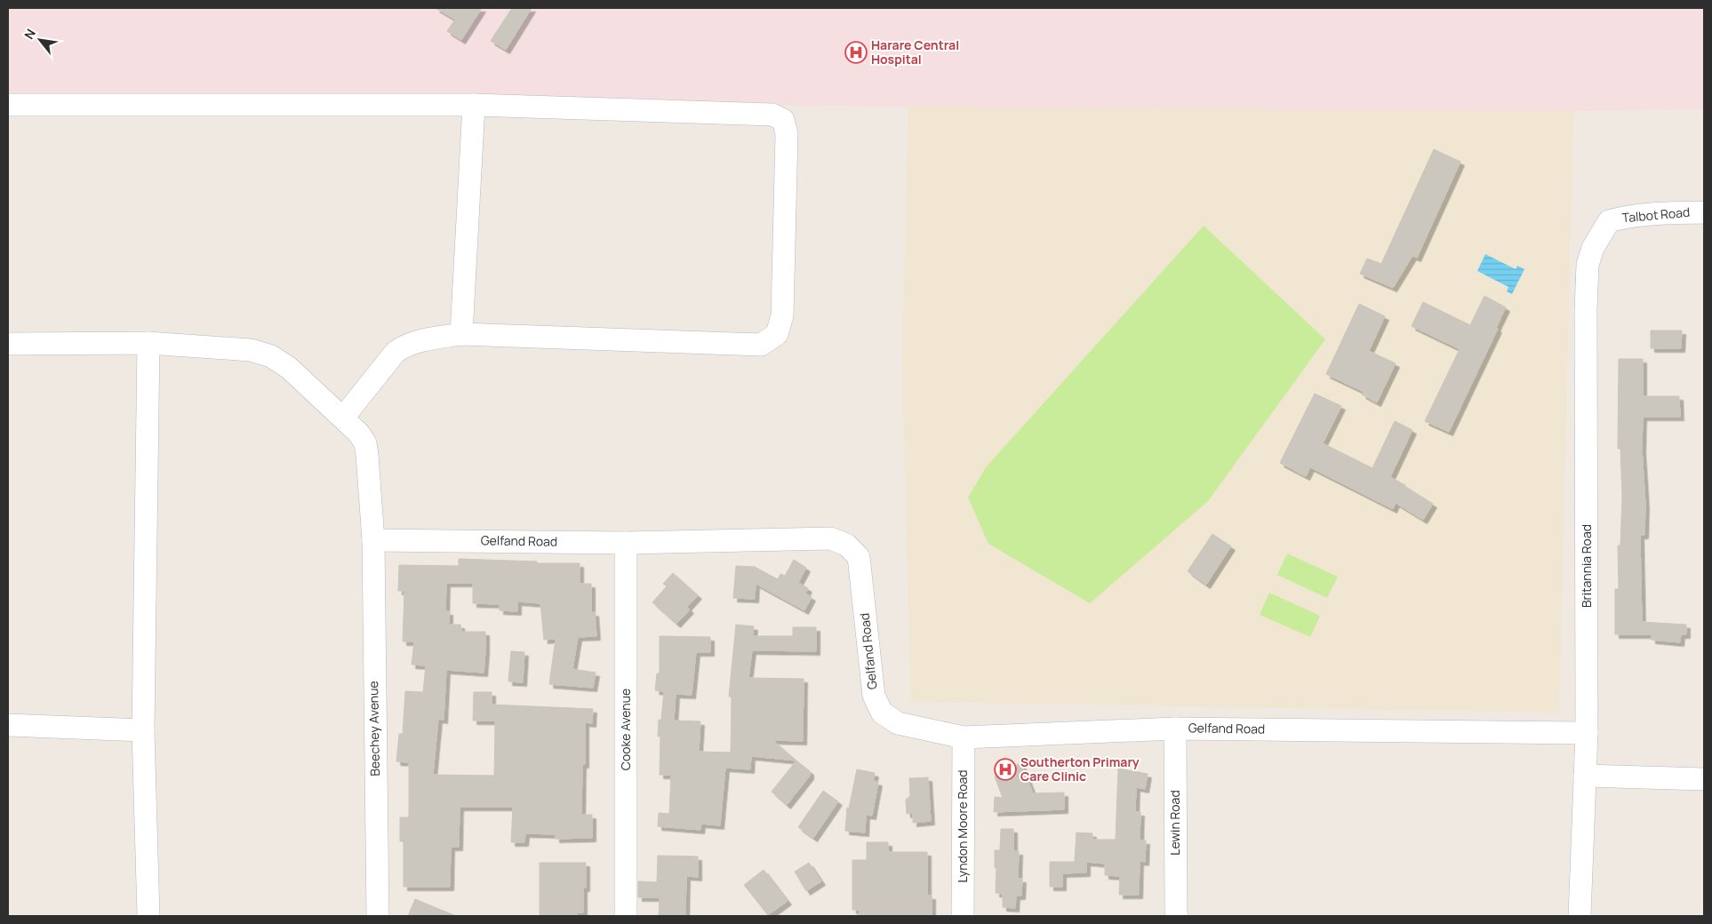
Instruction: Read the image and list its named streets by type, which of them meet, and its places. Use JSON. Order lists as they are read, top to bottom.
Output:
{
  "streets": {
    "street": [
      "Talbot Road",
      "Gelfand Road",
      "Britannia Road",
      "Beechey Avenue",
      "Cooke Avenue",
      "Lewin Road",
      "Lyndon Moore Road"
    ]
  },
  "crossings": [
    ["Talbot Road", "Britannia Road"],
    ["Gelfand Road", "Britannia Road"],
    ["Gelfand Road", "Beechey Avenue"],
    ["Gelfand Road", "Cooke Avenue"],
    ["Gelfand Road", "Lewin Road"],
    ["Gelfand Road", "Lyndon Moore Road"]
  ],
  "places": {
    "hospital": ["Harare Central Hospital", "Southerton Primary Care Clinic"]
  },
  "north": "top left"
}
